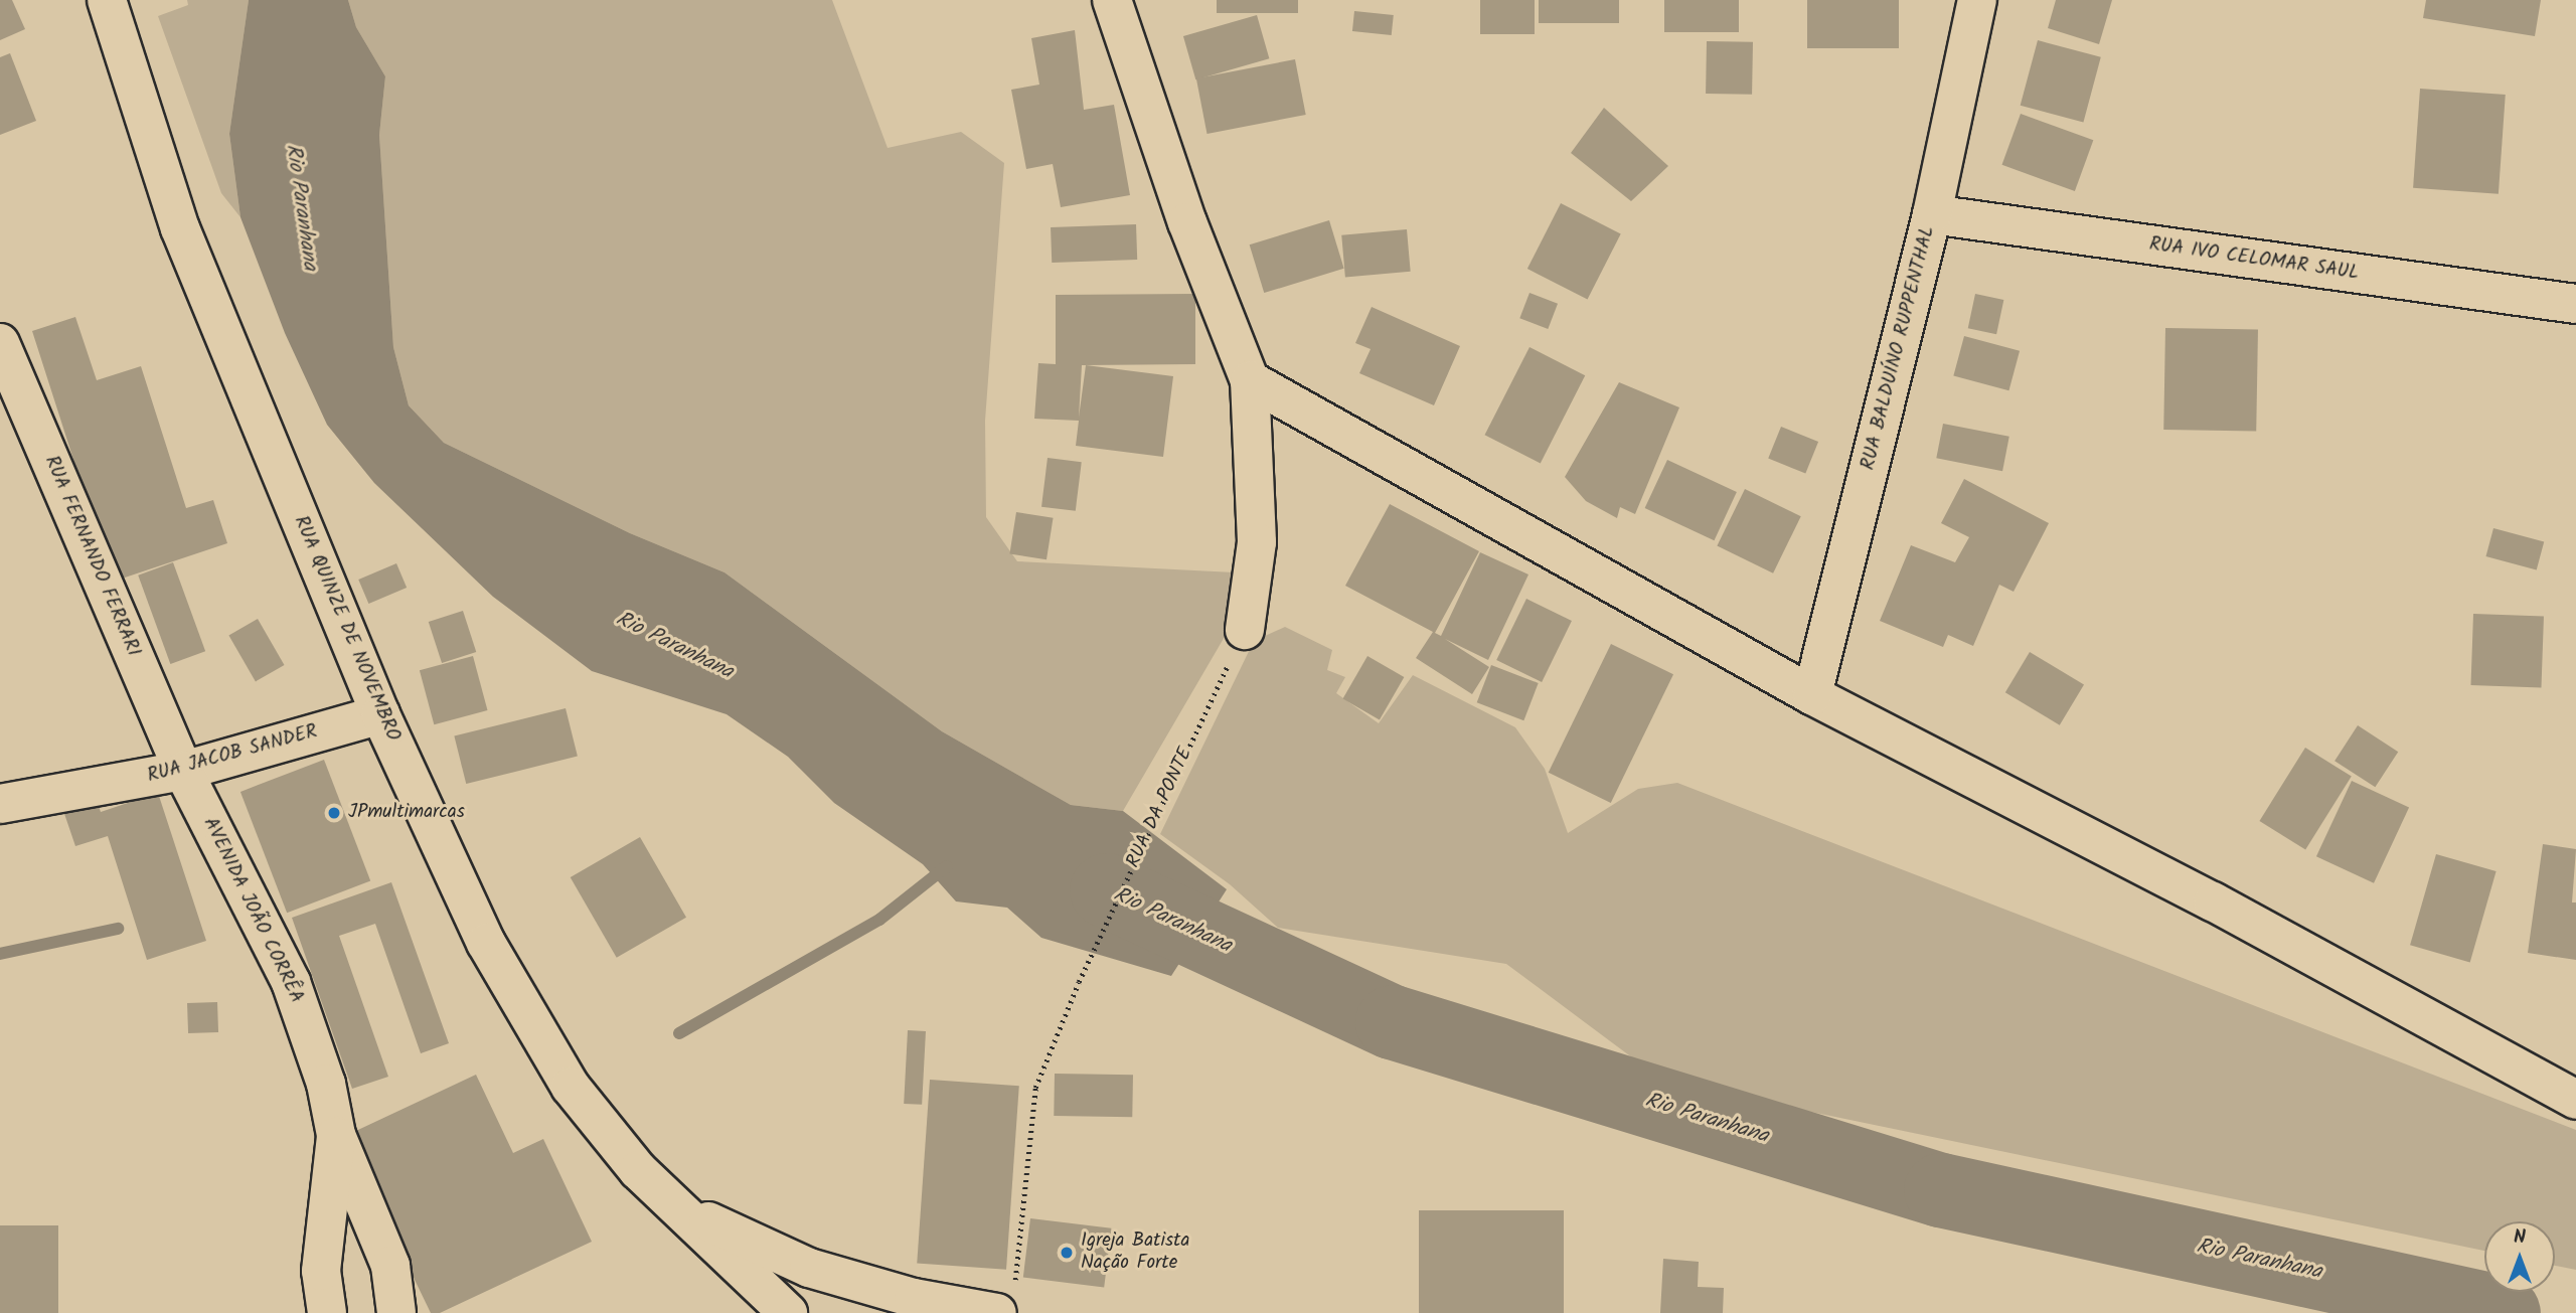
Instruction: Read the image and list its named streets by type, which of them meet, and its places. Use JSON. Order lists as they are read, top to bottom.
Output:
{
  "streets": {
    "street": [
      "RUA IVO CELOMAR SAUL",
      "RUA BALDUÍNO RUPPENTHAL",
      "RUA FERNANDO FERRARI",
      "RUA QUINZE DE NOVEMBRO",
      "RUA JACOB SANDER",
      "AVENIDA JOÃO CORRÊA"
    ],
    "path": ["RUA DA PONTE"]
  },
  "crossings": [
    ["RUA IVO CELOMAR SAUL", "RUA BALDUÍNO RUPPENTHAL"],
    ["RUA FERNANDO FERRARI", "RUA JACOB SANDER"],
    ["RUA FERNANDO FERRARI", "AVENIDA JOÃO CORRÊA"],
    ["RUA QUINZE DE NOVEMBRO", "RUA JACOB SANDER"],
    ["RUA QUINZE DE NOVEMBRO", "RUA DA PONTE"],
    ["RUA JACOB SANDER", "AVENIDA JOÃO CORRÊA"]
  ],
  "water": ["Rio Paranhana"],
  "places": ["JPmultimarcas", "Igreja Batista Nação Forte"],
  "north": "top"
}
